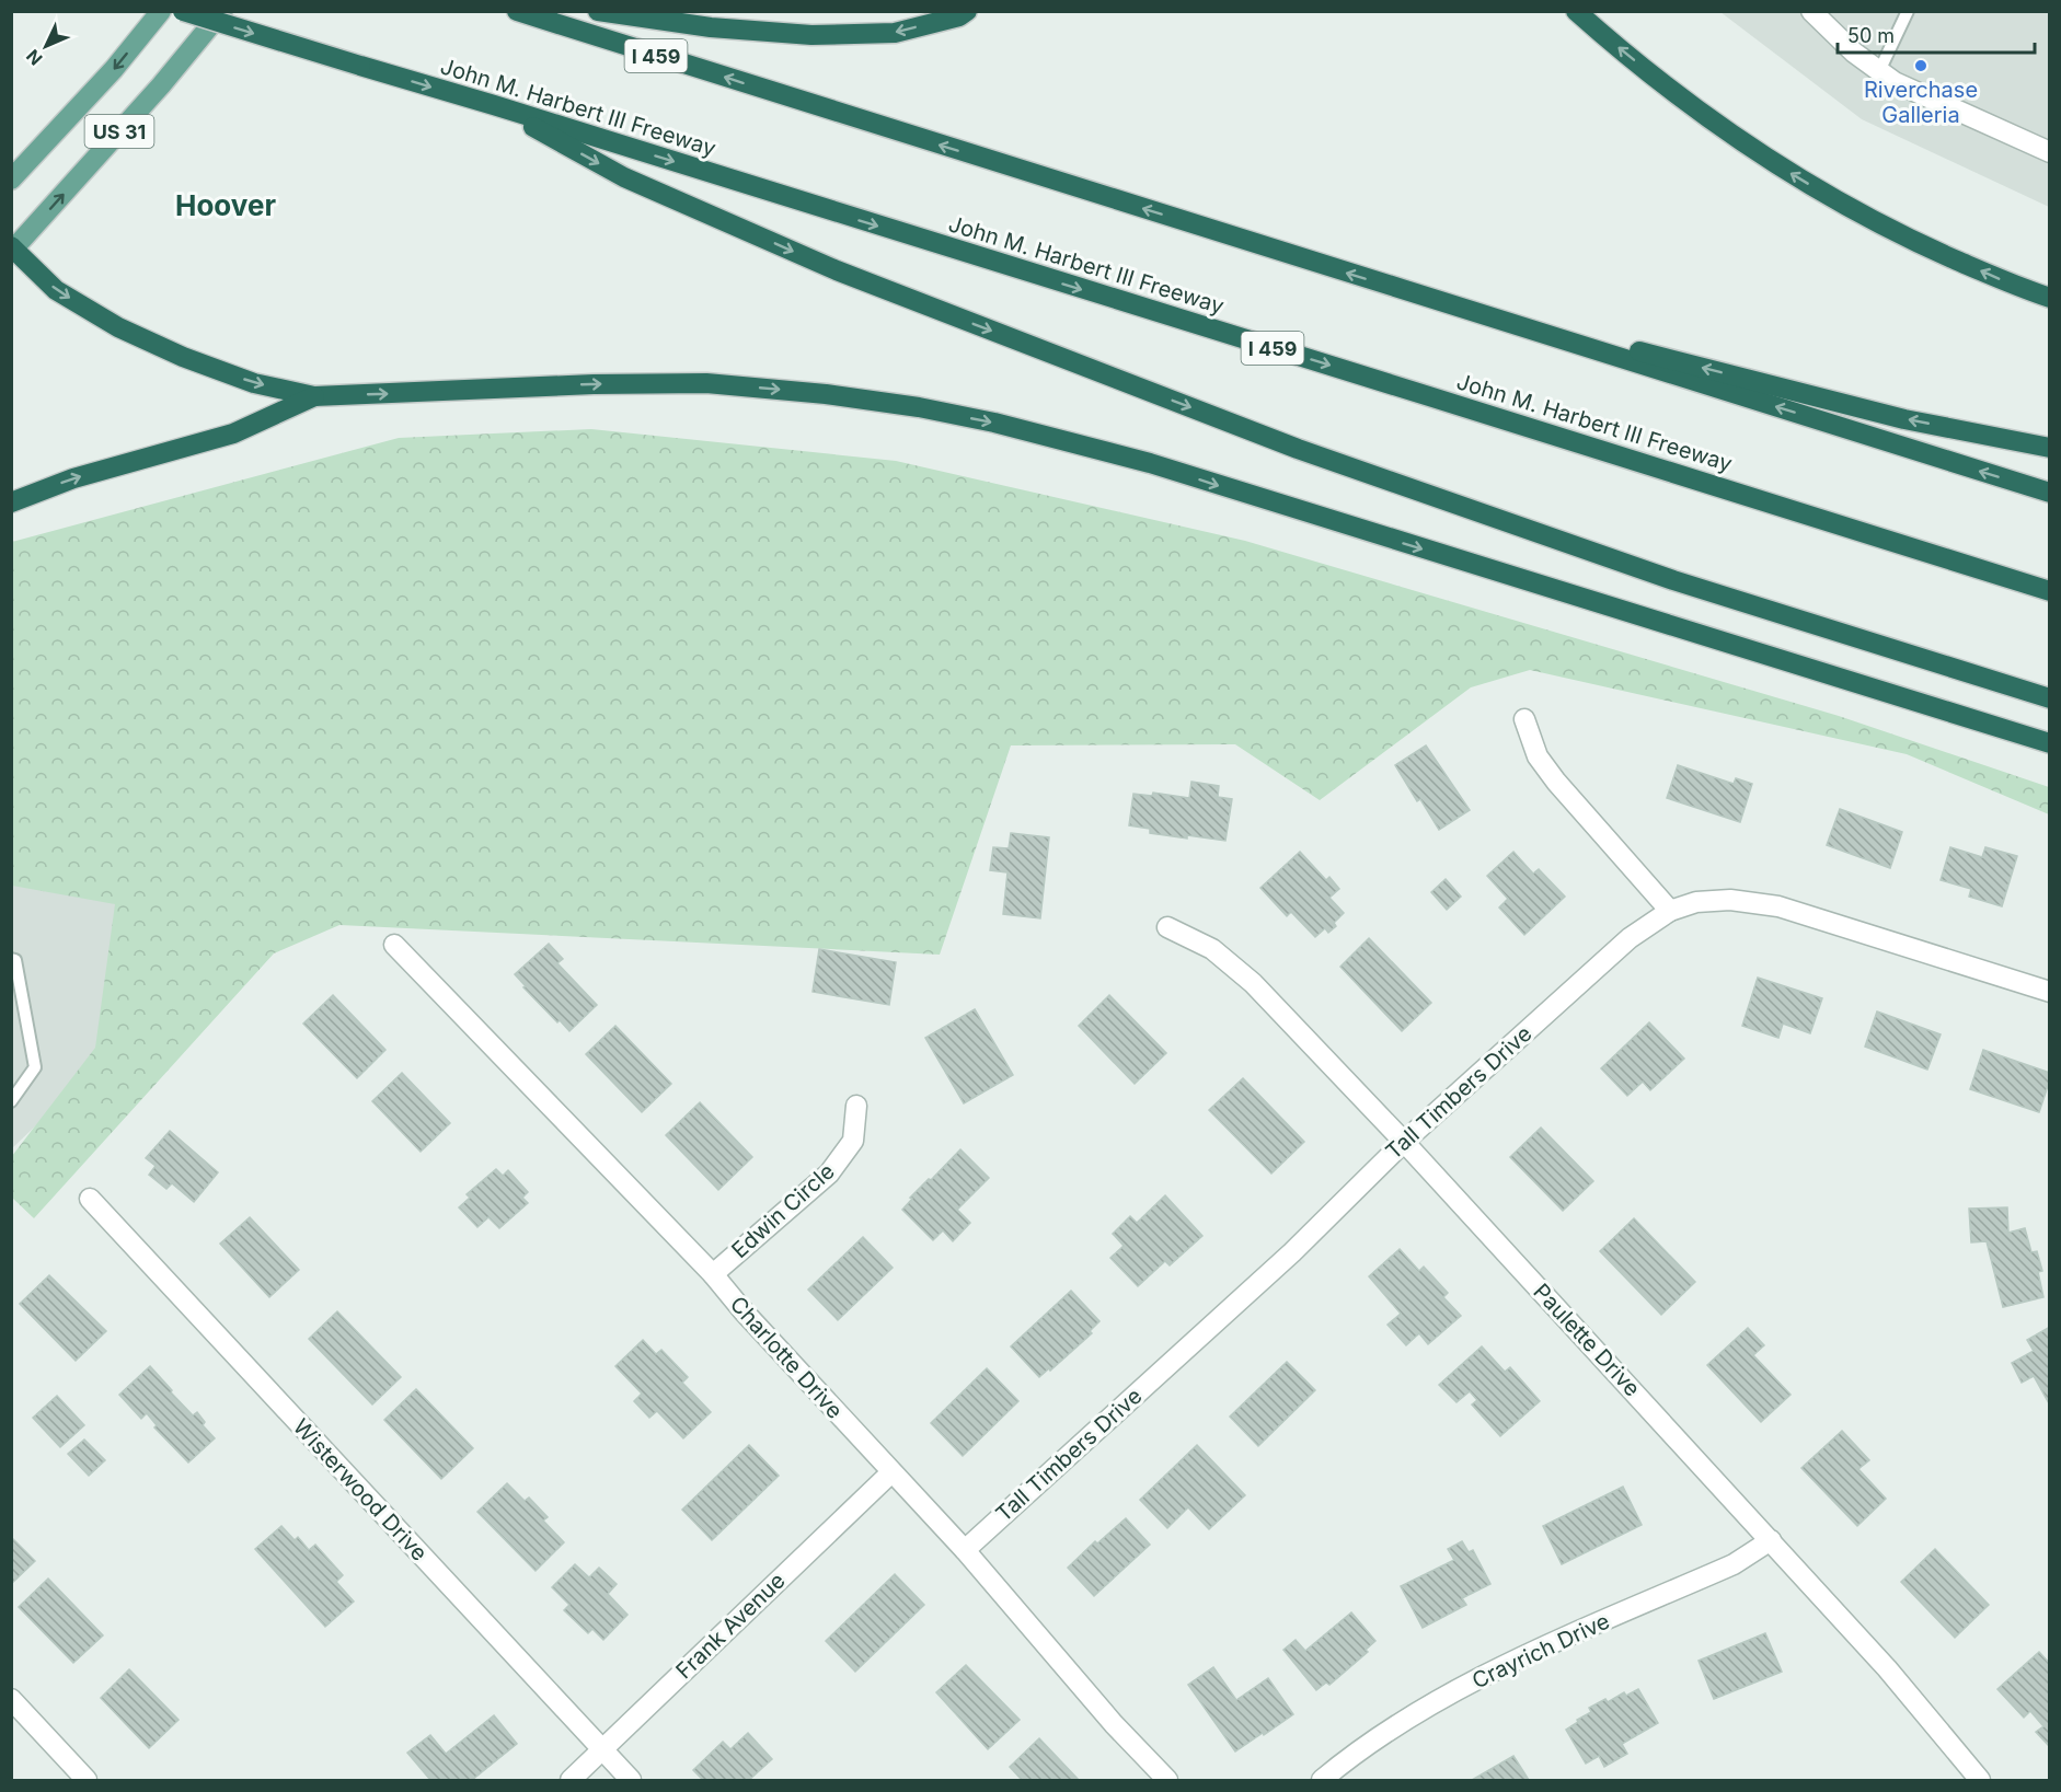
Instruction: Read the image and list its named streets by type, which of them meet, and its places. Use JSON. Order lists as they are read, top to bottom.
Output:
{
  "streets": {
    "highway": ["I 459", "John M. Harbert III Freeway"],
    "main road": ["US 31"],
    "street": [
      "Tall Timbers Drive",
      "Edwin Circle",
      "Paulette Drive",
      "Charlotte Drive",
      "Wisterwood Drive",
      "Frank Avenue",
      "Crayrich Drive"
    ]
  },
  "crossings": [
    ["Tall Timbers Drive", "Paulette Drive"],
    ["Tall Timbers Drive", "Charlotte Drive"],
    ["Edwin Circle", "Charlotte Drive"],
    ["Paulette Drive", "Crayrich Drive"],
    ["Charlotte Drive", "Frank Avenue"],
    ["Wisterwood Drive", "Frank Avenue"]
  ],
  "districts": ["Hoover"],
  "places": ["Riverchase Galleria"],
  "scale_bar": "50 m",
  "north": "bottom left"
}
